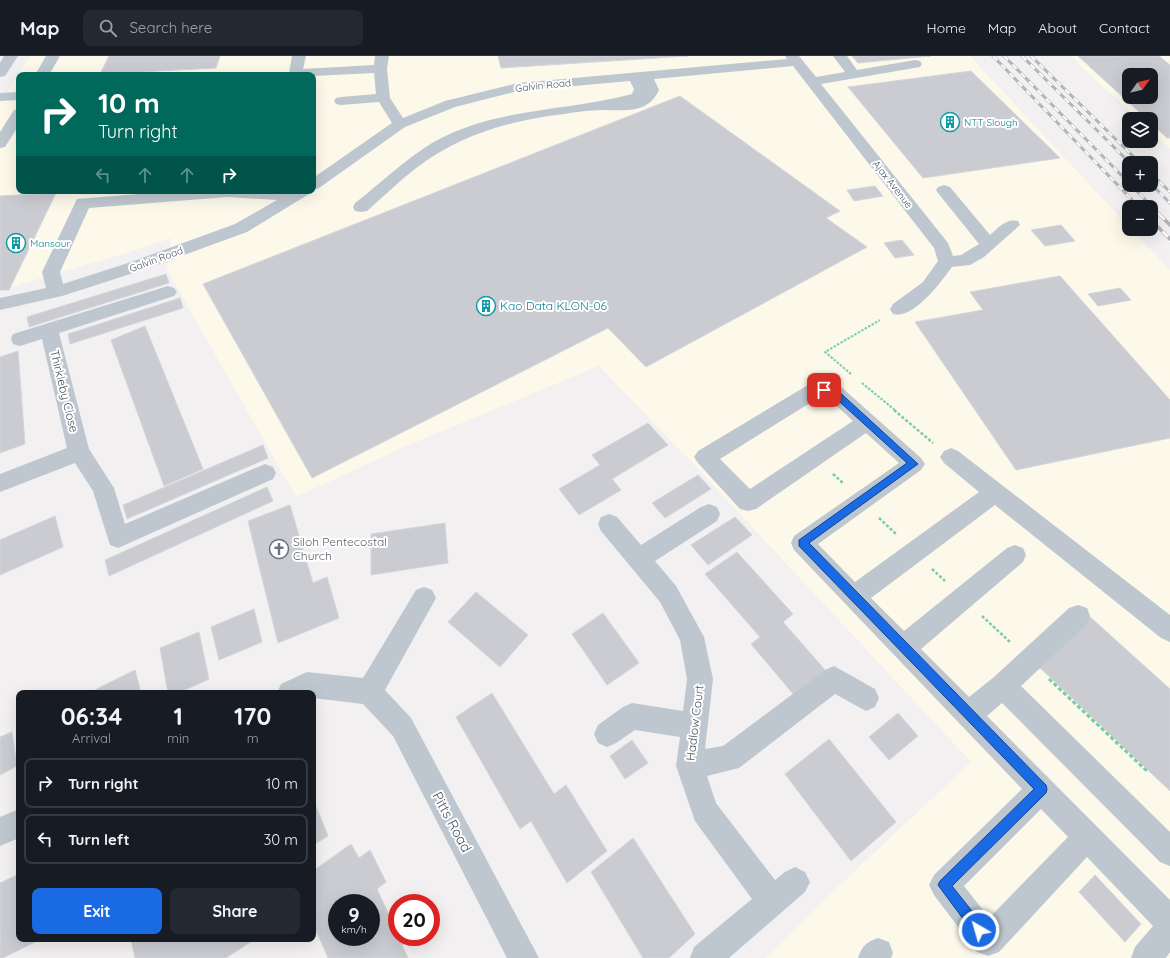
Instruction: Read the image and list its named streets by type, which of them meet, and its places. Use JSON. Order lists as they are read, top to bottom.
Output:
{
  "streets": {
    "street": [
      "Galvin Road",
      "Ajax Avenue",
      "Thirkleby Close",
      "Hadlow Court",
      "Pitts Road"
    ]
  },
  "crossings": [
    ["Galvin Road", "Ajax Avenue"]
  ],
  "places": {
    "building": ["NTT Slough", "Mansour", "Kao Data KLON-06"],
    "church": ["Siloh Pentecostal Church"]
  },
  "north": "top right",
  "page": {
    "header": "Map",
    "search": "Search here",
    "nav": [
      "Home",
      "Map",
      "About",
      "Contact"
    ],
    "map_buttons": ["+", "−"],
    "turn": ["10 m", "Turn right"],
    "eta": [
      "06:34",
      "Arrival",
      "1",
      "min",
      "170",
      "m"
    ],
    "list": [
      {
        "name": "Turn right",
        "value": "10 m"
      },
      {
        "name": "Turn left",
        "value": "30 m"
      }
    ],
    "buttons": ["Exit", "Share"],
    "speed": "9 km/h",
    "limit": "20"
  }
}
